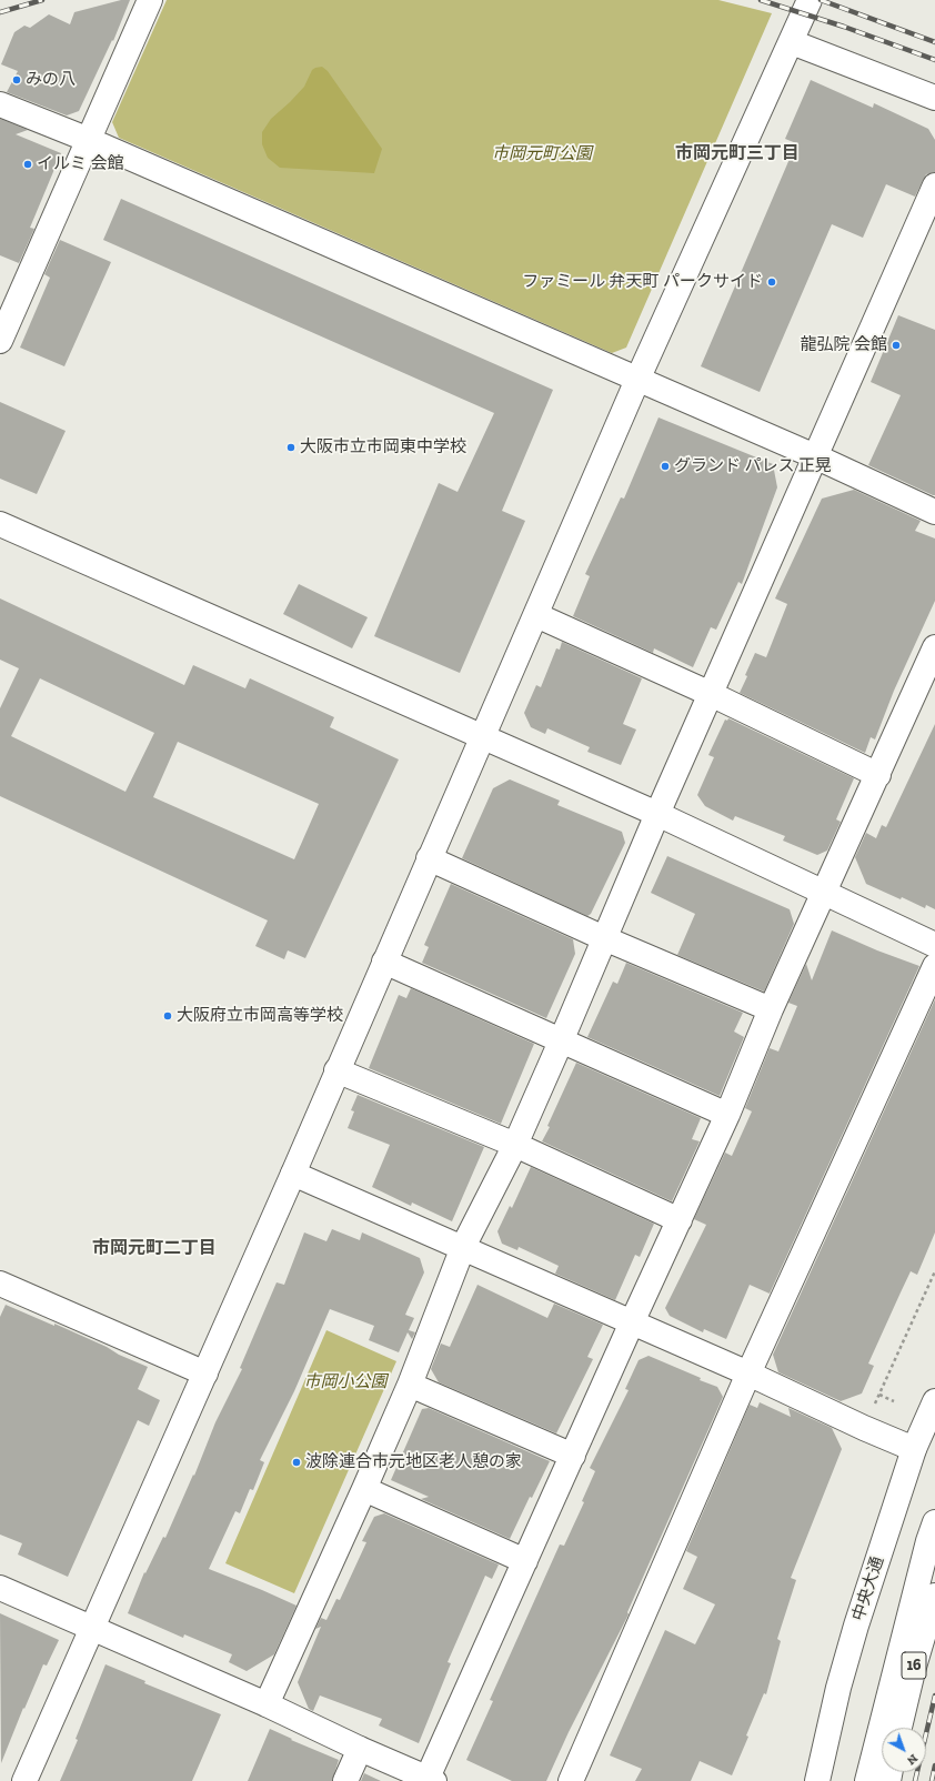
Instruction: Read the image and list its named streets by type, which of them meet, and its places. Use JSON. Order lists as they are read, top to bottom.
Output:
{
  "streets": {
    "main road": ["中央大通", "16"]
  },
  "districts": ["市岡元町三丁目", "市岡元町二丁目"],
  "parks": ["市岡元町公園", "市岡小公園"],
  "places": [
    "みの八",
    "イルミ 会館",
    "ファミール 弁天町 パークサイド",
    "龍弘院 会館",
    "大阪市立市岡東中学校",
    "グランド パレス 正晃",
    "大阪府立市岡高等学校",
    "波除連合市元地区老人憩の家"
  ],
  "north": "bottom right"
}
